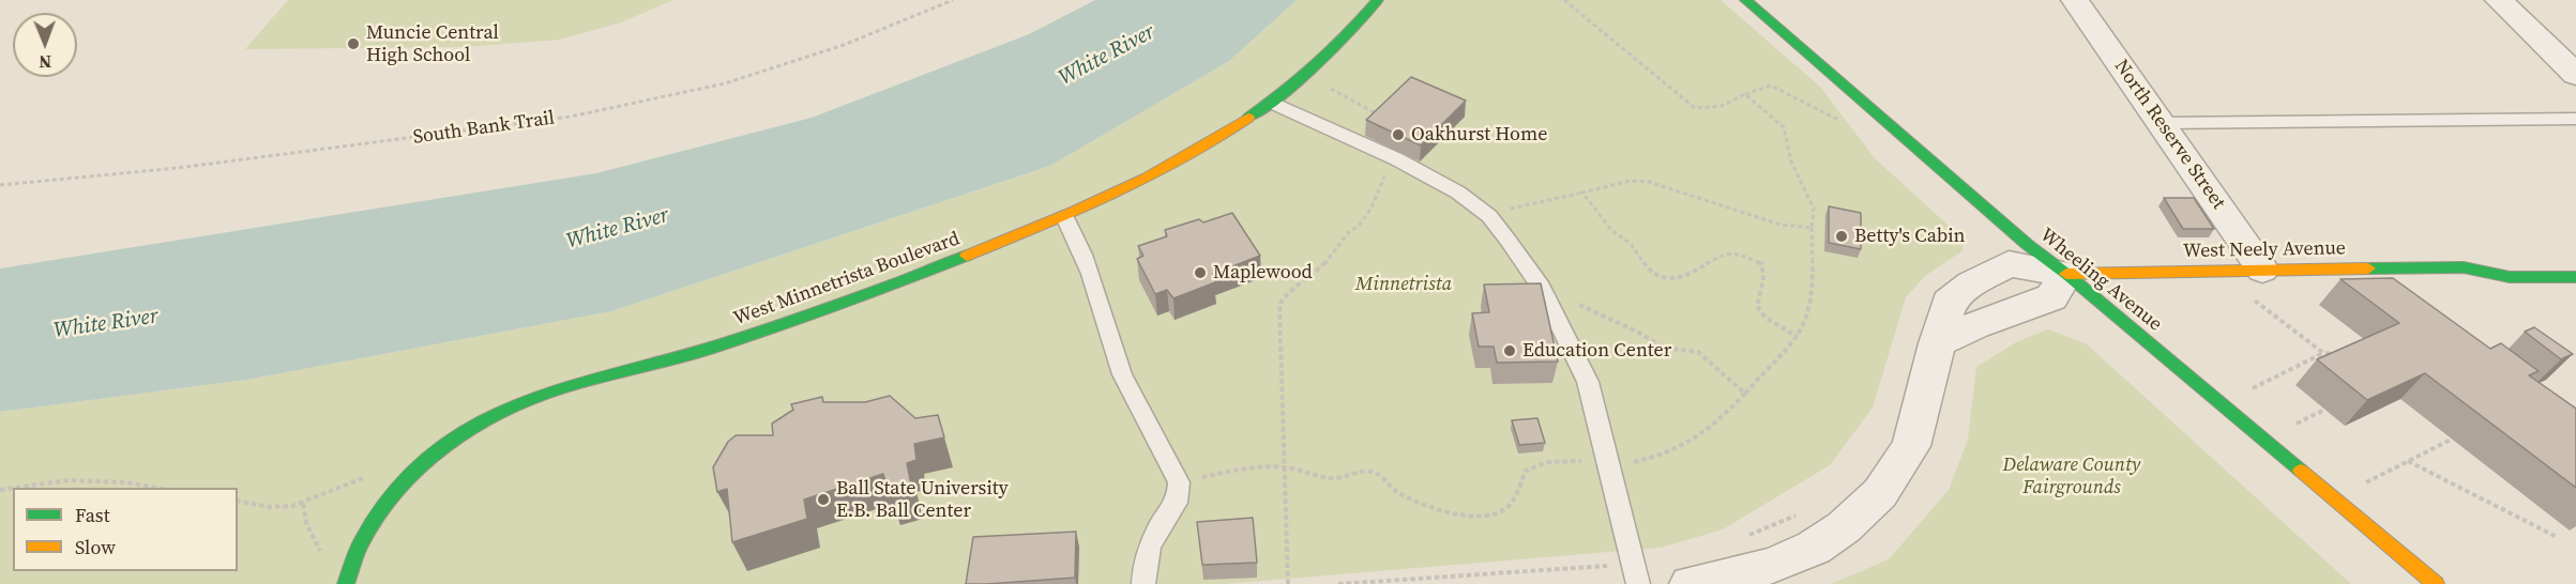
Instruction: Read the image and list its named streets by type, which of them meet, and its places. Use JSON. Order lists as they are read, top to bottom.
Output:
{
  "streets": {
    "street": [
      "North Reserve Street",
      "West Neely Avenue",
      "West Minnetrista Boulevard",
      "Wheeling Avenue"
    ],
    "path": ["South Bank Trail"]
  },
  "crossings": [
    ["North Reserve Street", "West Neely Avenue"],
    ["West Neely Avenue", "Wheeling Avenue"]
  ],
  "water": ["White River"],
  "parks": ["Minnetrista", "Delaware County Fairgrounds"],
  "places": [
    "Muncie Central High School",
    "Oakhurst Home",
    "Betty's Cabin",
    "Maplewood",
    "Education Center",
    "Ball State University E.B. Ball Center"
  ],
  "legend": ["Fast", "Slow"],
  "north": "bottom"
}
